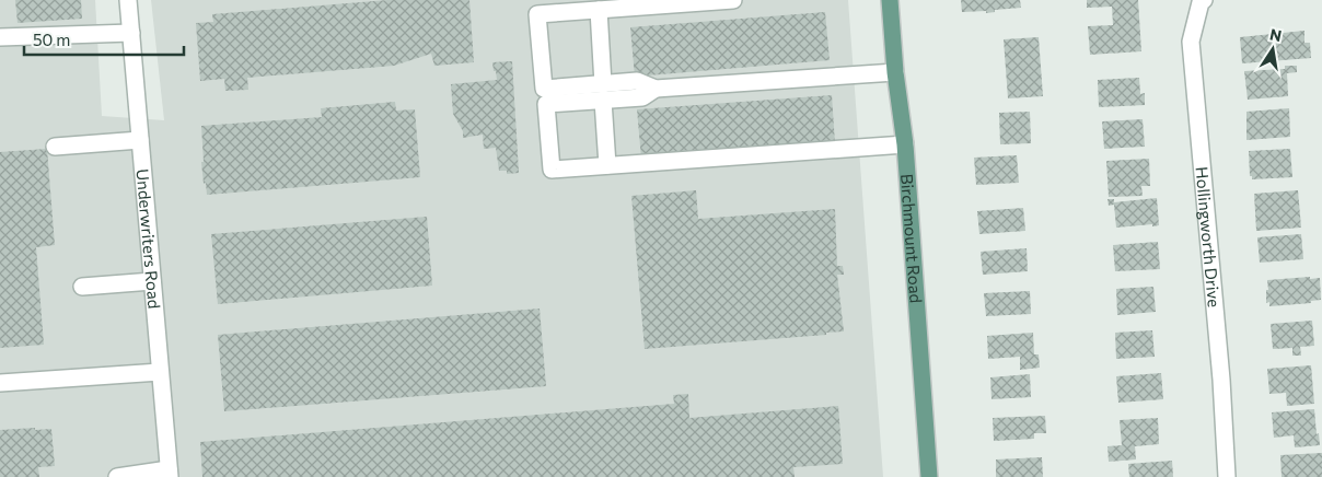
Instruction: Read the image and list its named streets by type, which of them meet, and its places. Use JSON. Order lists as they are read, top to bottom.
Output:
{
  "streets": {
    "main road": ["Birchmount Road"],
    "street": ["Hollingworth Drive", "Underwriters Road"]
  },
  "scale_bar": "50 m",
  "north": "top"
}
